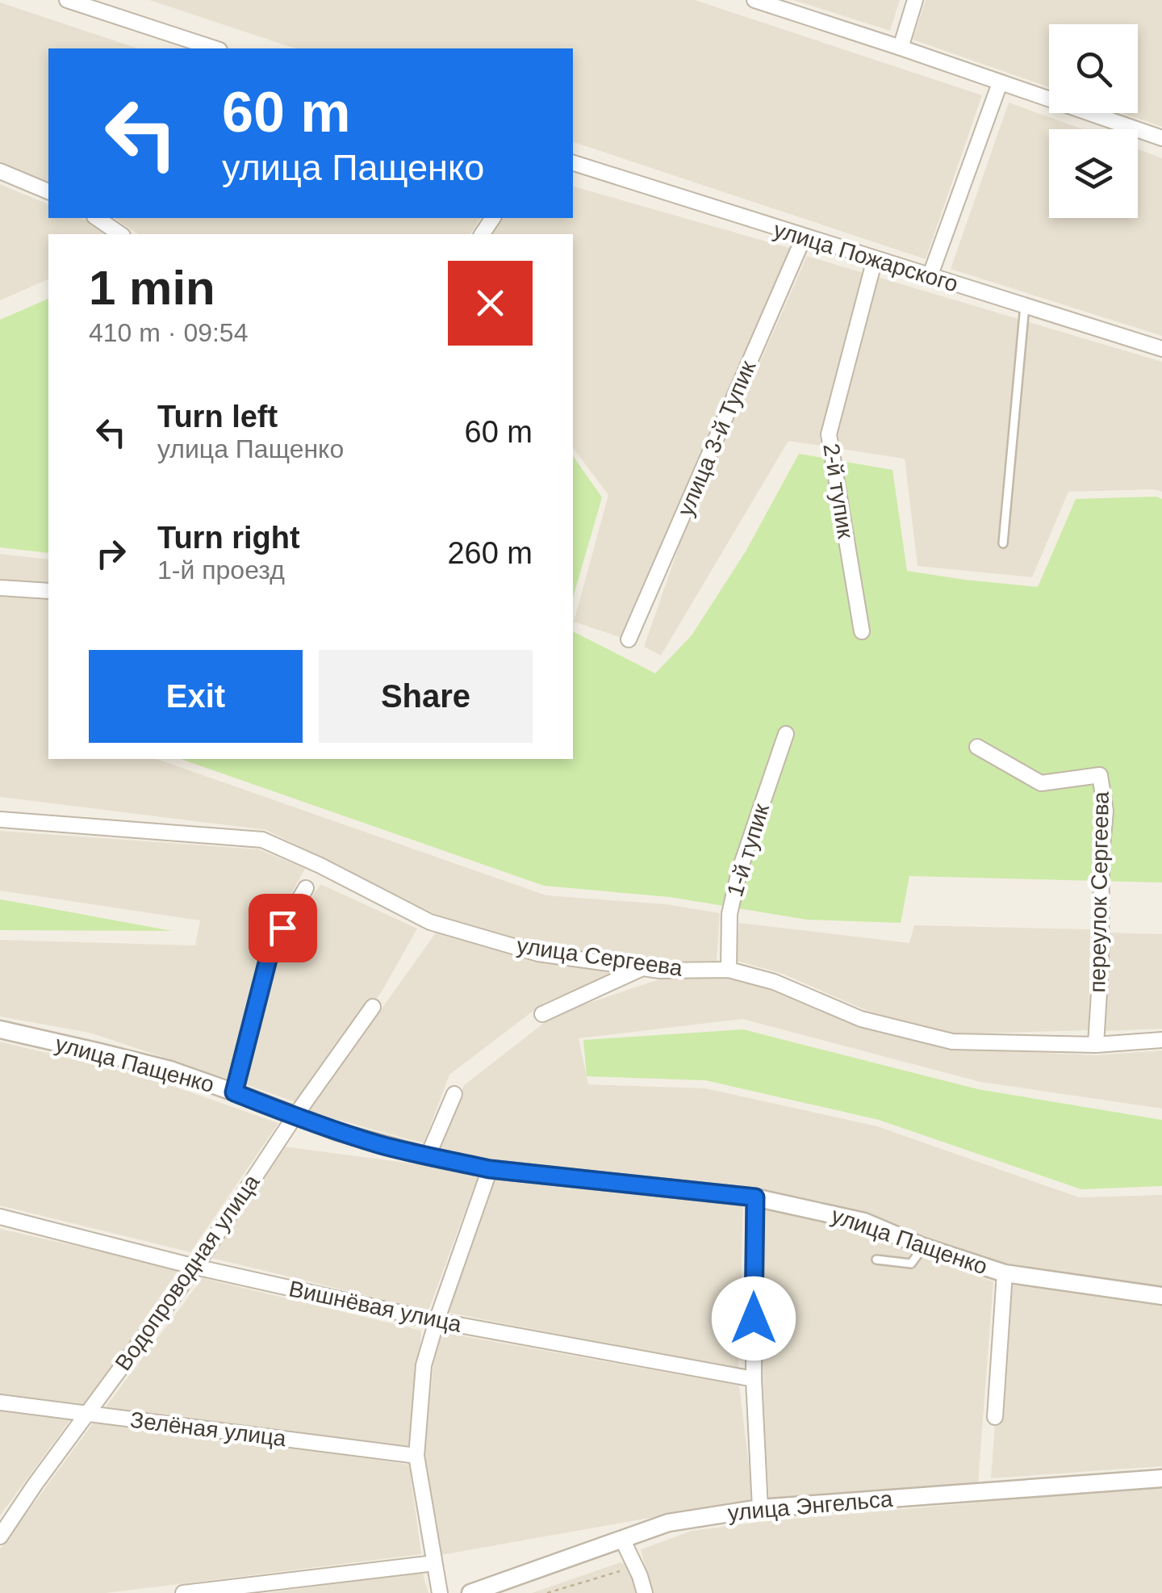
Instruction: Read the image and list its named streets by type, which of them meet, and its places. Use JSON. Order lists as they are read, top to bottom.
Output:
{
  "streets": {
    "street": [
      "улица Пожарского",
      "улица 3-й Тупик",
      "2-й тупик",
      "1-й тупик",
      "переулок Сергеева",
      "улица Сергеева",
      "улица Пащенко",
      "Водопроводная улица",
      "Вишнёвая улица",
      "Зелёная улица",
      "улица Энгельса"
    ]
  },
  "crossings": [
    ["улица Пожарского", "улица 3-й Тупик"],
    ["улица Пожарского", "2-й тупик"],
    ["1-й тупик", "улица Сергеева"],
    ["переулок Сергеева", "улица Сергеева"],
    ["улица Пащенко", "Водопроводная улица"],
    ["Водопроводная улица", "Вишнёвая улица"],
    ["Водопроводная улица", "Зелёная улица"]
  ],
  "page": {
    "turn": ["60 m", "улица Пащенко"],
    "heading": ["1 min", "410 m · 09:54"],
    "list": [
      {
        "name": "Turn left",
        "note": "улица Пащенко",
        "value": "60 m"
      },
      {
        "name": "Turn right",
        "note": "1-й проезд",
        "value": "260 m"
      }
    ],
    "buttons": ["Exit", "Share"]
  }
}
